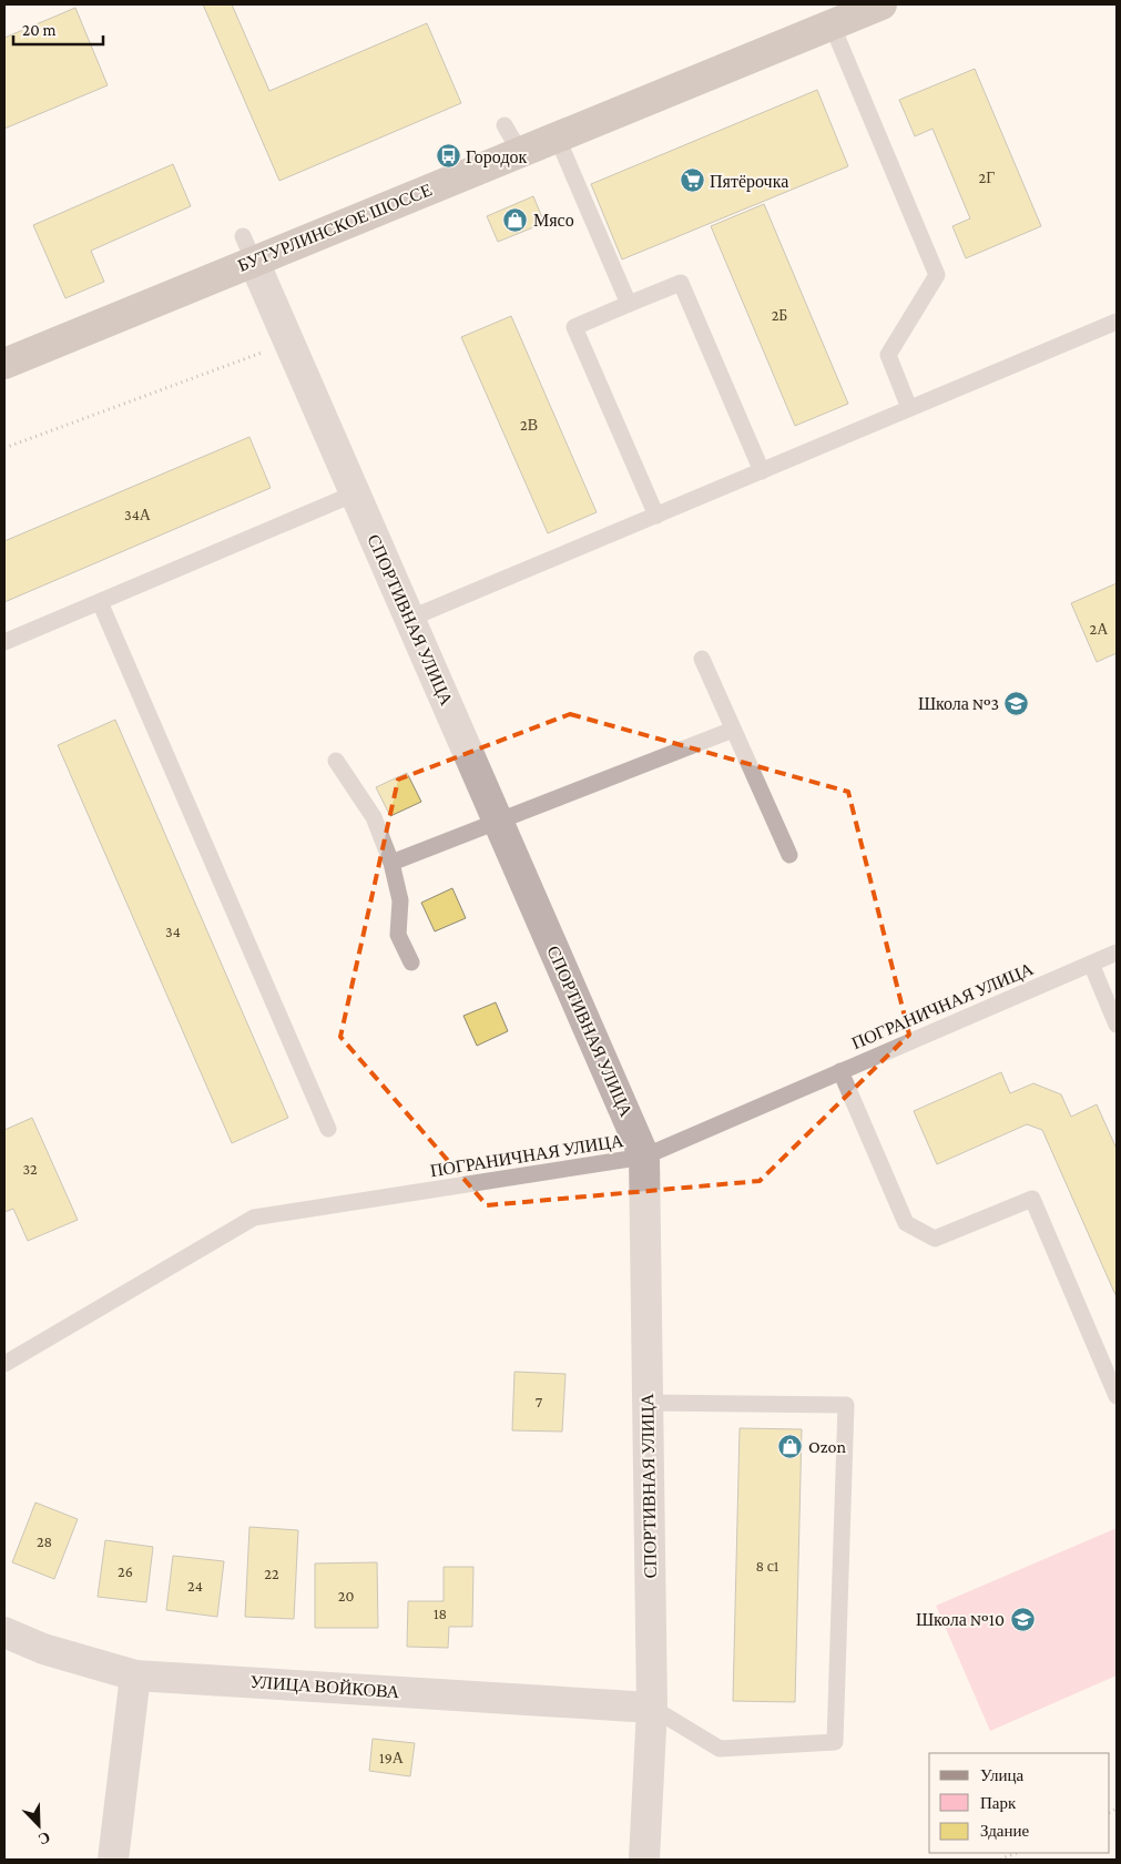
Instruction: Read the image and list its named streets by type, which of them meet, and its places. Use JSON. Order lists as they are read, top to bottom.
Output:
{
  "streets": {
    "main road": ["БУТУРЛИНСКОЕ ШОССЕ"],
    "street": ["СПОРТИВНАЯ УЛИЦА", "УЛИЦА ВОЙКОВА"],
    "lane": ["ПОГРАНИЧНАЯ УЛИЦА"]
  },
  "crossings": [
    ["БУТУРЛИНСКОЕ ШОССЕ", "СПОРТИВНАЯ УЛИЦА"],
    ["СПОРТИВНАЯ УЛИЦА", "ПОГРАНИЧНАЯ УЛИЦА"],
    ["СПОРТИВНАЯ УЛИЦА", "УЛИЦА ВОЙКОВА"]
  ],
  "places": {
    "bus stop": ["Городок"],
    "supermarket": ["Пятёрочка"],
    "shop": ["Мясо", "Ozon"],
    "school or university": ["Школа №3", "Школа №10"]
  },
  "house_numbers": [
    "2Г",
    "2Б",
    "2В",
    "34А",
    "2А",
    "34",
    "32",
    "7",
    "28",
    "8 с1",
    "26",
    "22",
    "24",
    "20",
    "18",
    "19А"
  ],
  "legend": ["Улица", "Парк", "Здание"],
  "scale_bar": "20 m",
  "north": "bottom right"
}
